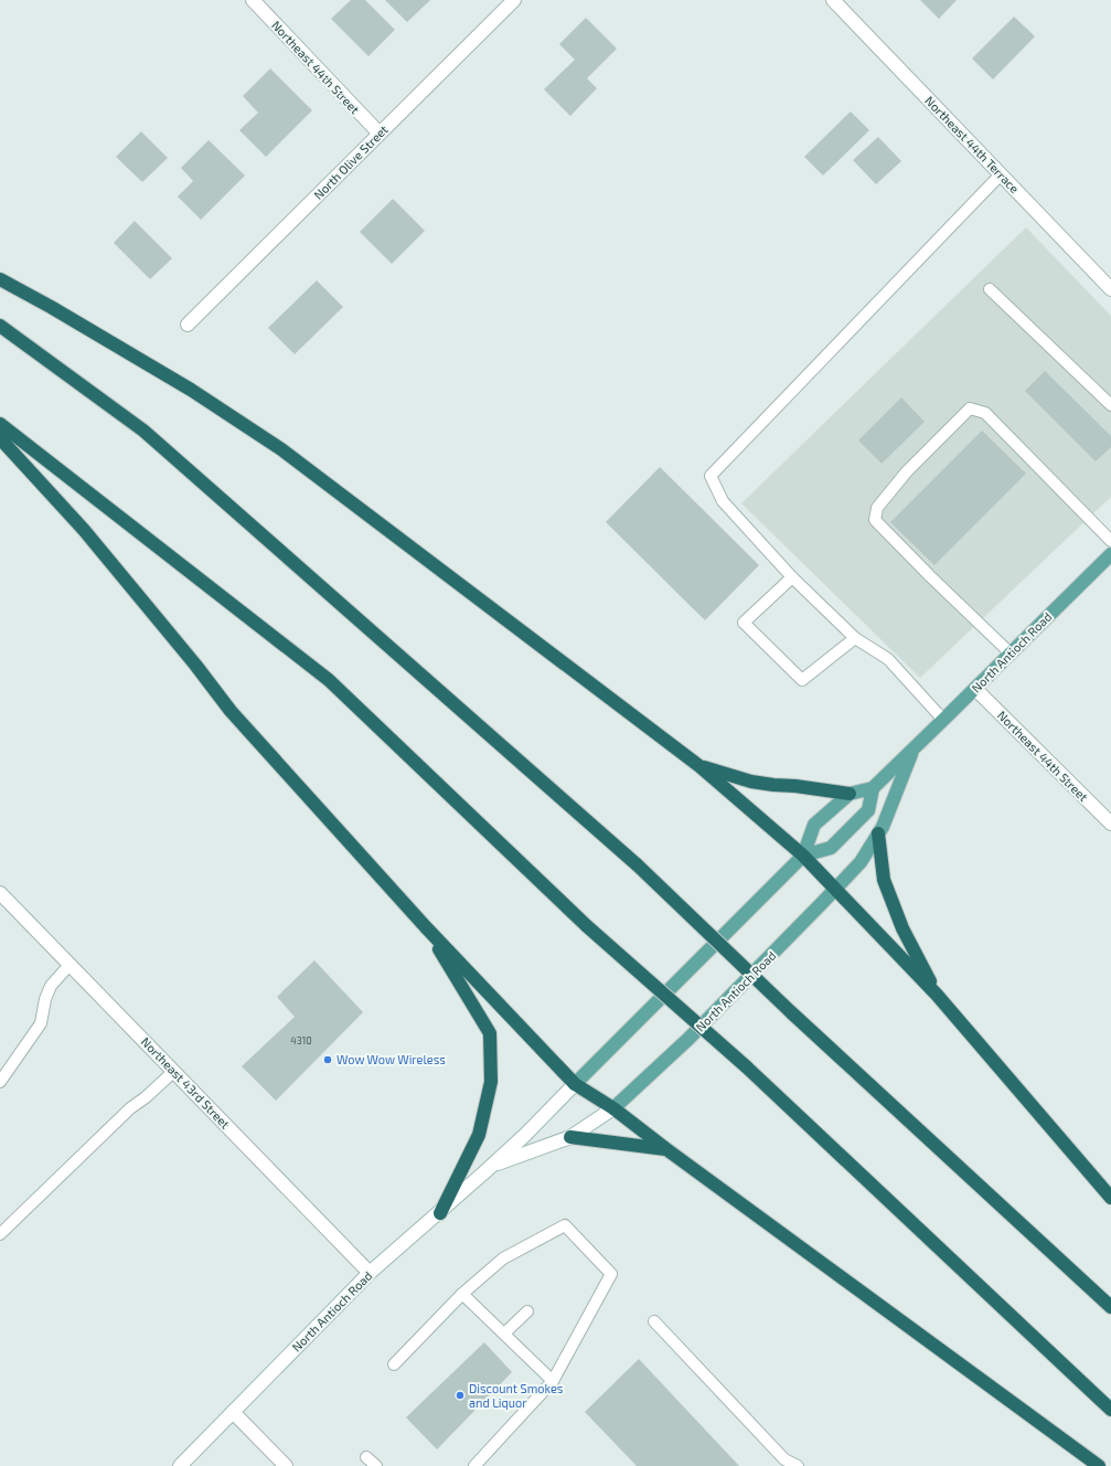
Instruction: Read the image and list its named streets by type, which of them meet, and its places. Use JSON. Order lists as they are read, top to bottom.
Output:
{
  "streets": {
    "main road": ["North Antioch Road"],
    "street": [
      "Northeast 44th Street",
      "Northeast 44th Terrace",
      "North Olive Street",
      "Northeast 43rd Street"
    ]
  },
  "crossings": [
    ["Northeast 44th Street", "North Olive Street"],
    ["Northeast 44th Street", "North Antioch Road"],
    ["North Antioch Road", "Northeast 43rd Street"]
  ],
  "places": ["Wow Wow Wireless", "Discount Smokes and Liquor"],
  "house_numbers": ["4310"]
}
